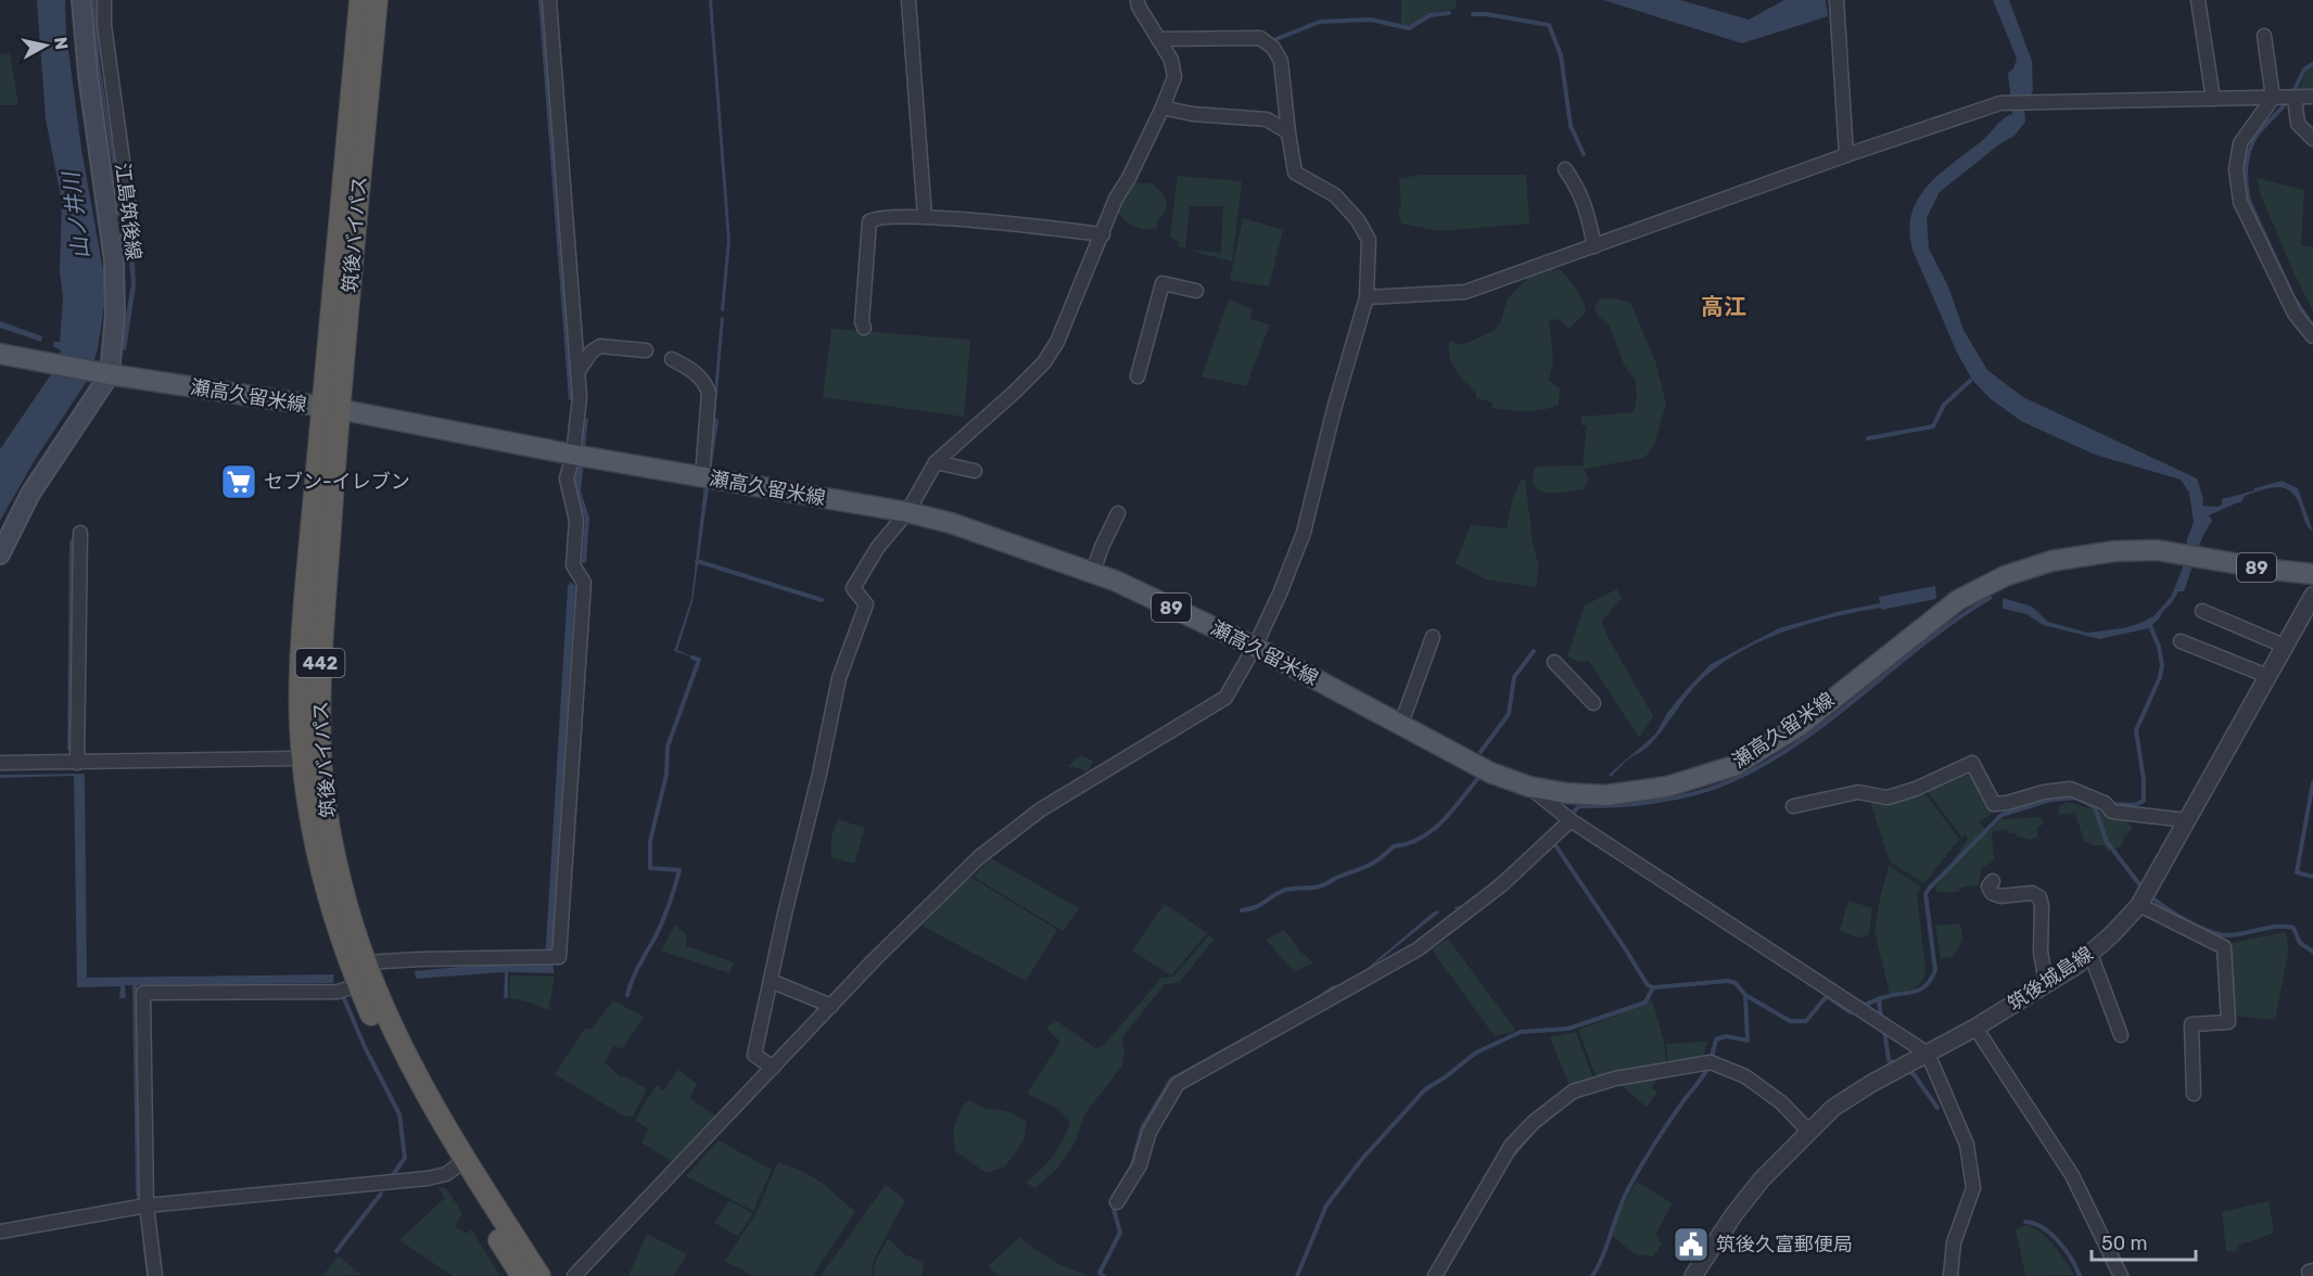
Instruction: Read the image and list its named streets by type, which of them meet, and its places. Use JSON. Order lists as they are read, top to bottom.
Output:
{
  "streets": {
    "highway": ["筑後バイパス", "442"],
    "main road": ["江島筑後線", "瀬高久留米線", "89"],
    "street": ["筑後城島線"]
  },
  "crossings": [
    ["江島筑後線", "瀬高久留米線"],
    ["筑後バイパス", "瀬高久留米線"]
  ],
  "districts": ["高江"],
  "water": ["山ノ井川"],
  "places": {
    "supermarket": ["セブン-イレブン"],
    "public building": ["筑後久富郵便局"]
  },
  "scale_bar": "50 m",
  "north": "right"
}
